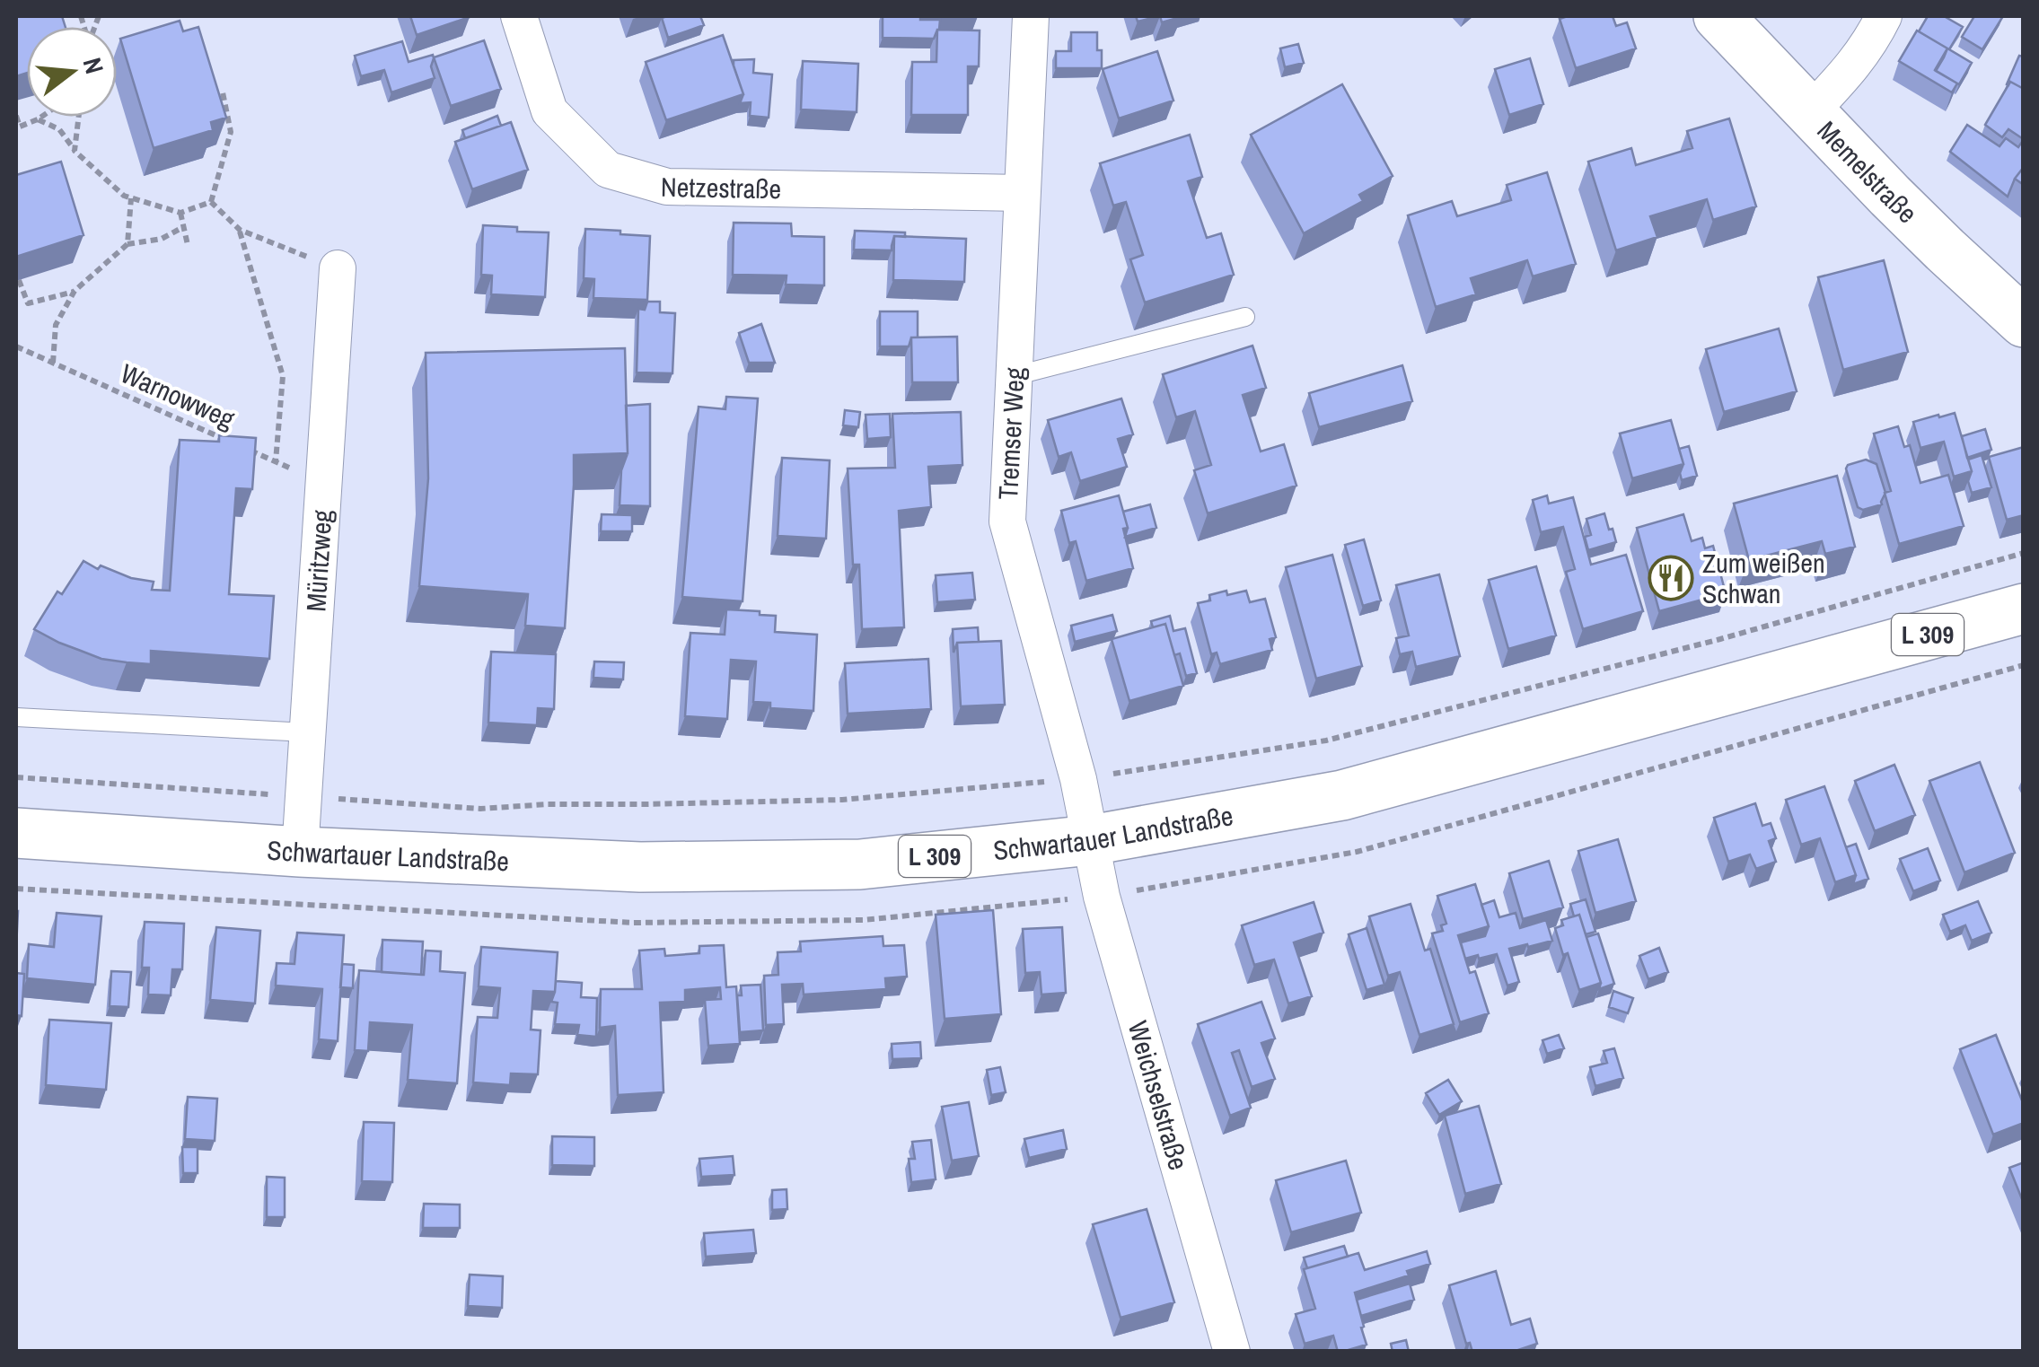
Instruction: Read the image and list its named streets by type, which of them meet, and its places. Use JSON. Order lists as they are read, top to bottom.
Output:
{
  "streets": {
    "main road": ["Memelstraße", "L 309", "Schwartauer Landstraße"],
    "street": [
      "Netzestraße",
      "Tremser Weg",
      "Müritzweg",
      "Weichselstraße"
    ],
    "path": ["Warnowweg"]
  },
  "crossings": [
    ["Netzestraße", "Tremser Weg"],
    ["Warnowweg", "Müritzweg"],
    ["Tremser Weg", "Schwartauer Landstraße"],
    ["Tremser Weg", "Weichselstraße"],
    ["Müritzweg", "Schwartauer Landstraße"],
    ["Schwartauer Landstraße", "Weichselstraße"]
  ],
  "places": {
    "restaurant": ["Zum weißen Schwan"]
  },
  "north": "right"
}
